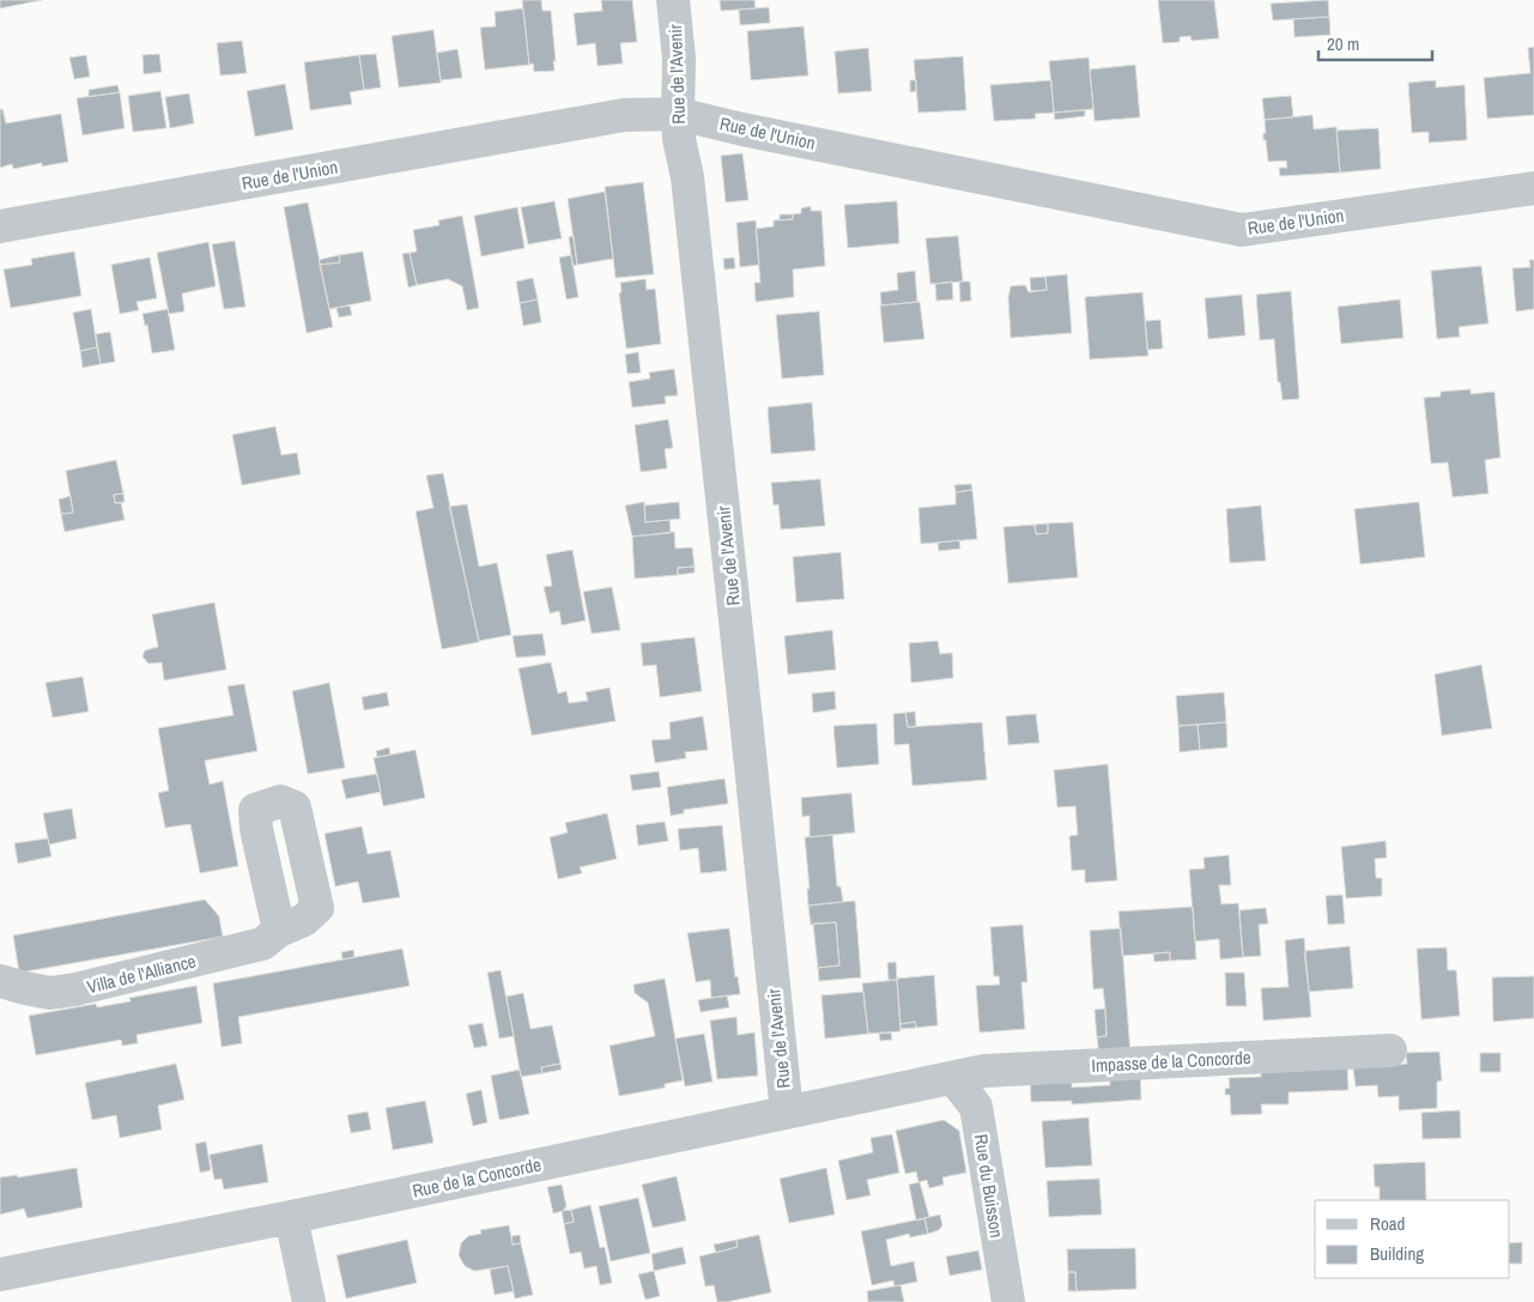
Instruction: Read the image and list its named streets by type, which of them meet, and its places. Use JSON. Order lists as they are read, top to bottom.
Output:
{
  "streets": {
    "street": [
      "Rue de l'Avenir",
      "Rue de l'Union",
      "Villa de l'Alliance",
      "Impasse de la Concorde",
      "Rue de la Concorde",
      "Rue du Buisson"
    ]
  },
  "crossings": [
    ["Rue de l'Avenir", "Rue de l'Union"],
    ["Rue de l'Avenir", "Rue de la Concorde"],
    ["Impasse de la Concorde", "Rue de la Concorde"],
    ["Impasse de la Concorde", "Rue du Buisson"],
    ["Rue de la Concorde", "Rue du Buisson"]
  ],
  "legend": ["Road", "Building"],
  "scale_bar": "20 m"
}
